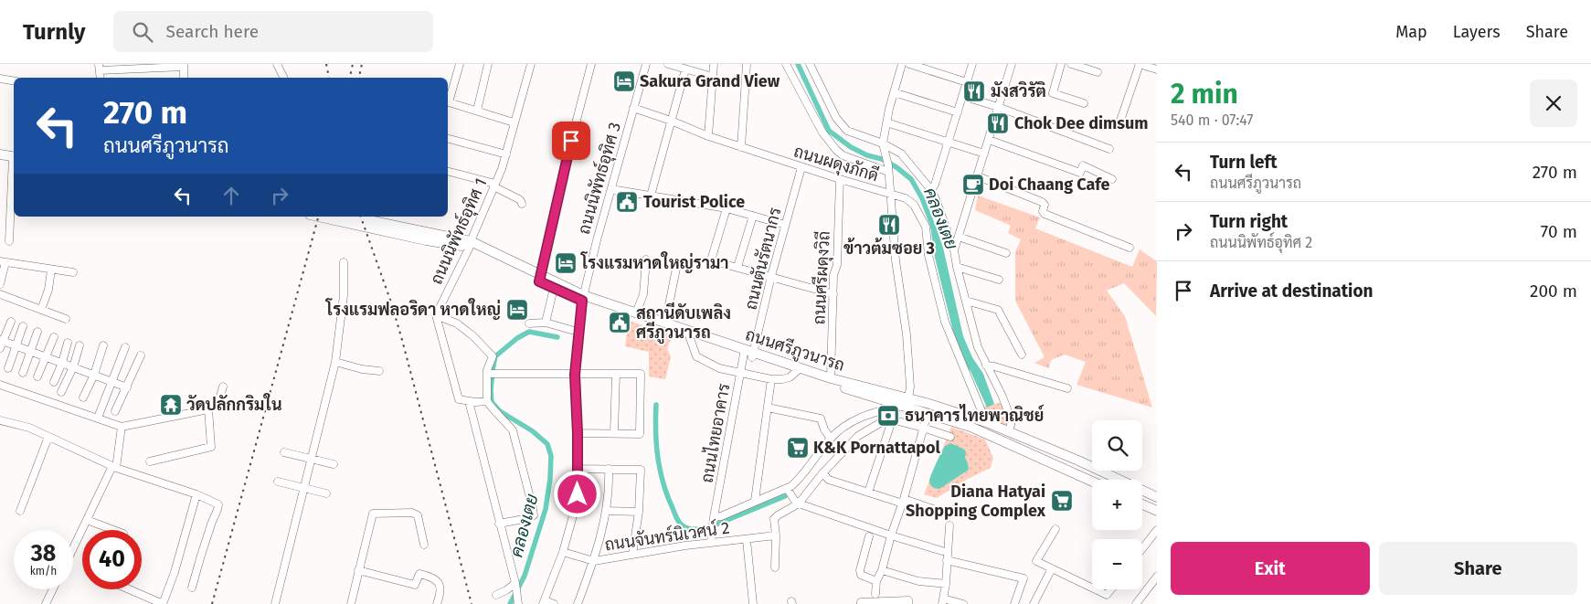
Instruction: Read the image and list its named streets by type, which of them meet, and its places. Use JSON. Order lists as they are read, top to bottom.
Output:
{
  "streets": {
    "main road": ["ถนนศรีภูวนารถ"],
    "street": [
      "ถนนผดุงภักดี",
      "ถนนนิพัทธ์อุทิศ 3",
      "ถนนนิพัทธ์อุทิศ 1",
      "ถนนตันรัตนากร",
      "ถนนศรีผดุงวิถี",
      "ถนนไทยอาคาร",
      "ถนนจันทร์นิเวศน์ 2"
    ]
  },
  "crossings": [
    ["ถนนผดุงภักดี", "ถนนนิพัทธ์อุทิศ 3"],
    ["ถนนผดุงภักดี", "ถนนตันรัตนากร"],
    ["ถนนผดุงภักดี", "ถนนศรีผดุงวิถี"],
    ["ถนนผดุงภักดี", "ถนนศรีภูวนารถ"],
    ["ถนนนิพัทธ์อุทิศ 3", "ถนนศรีภูวนารถ"],
    ["ถนนนิพัทธ์อุทิศ 3", "ถนนจันทร์นิเวศน์ 2"],
    ["ถนนนิพัทธ์อุทิศ 1", "ถนนศรีภูวนารถ"],
    ["ถนนตันรัตนากร", "ถนนศรีภูวนารถ"],
    ["ถนนตันรัตนากร", "ถนนไทยอาคาร"],
    ["ถนนศรีผดุงวิถี", "ถนนศรีภูวนารถ"],
    ["ถนนศรีภูวนารถ", "ถนนไทยอาคาร"],
    ["ถนนไทยอาคาร", "ถนนจันทร์นิเวศน์ 2"]
  ],
  "water": ["คลองเตย"],
  "places": {
    "hotel": ["Sakura Grand View", "โรงแรมหาดใหญ่รามา", "โรงแรมฟลอริดา หาดใหญ่"],
    "restaurant": ["มังสวิรัติ", "Chok Dee dimsum", "ข้าวต้มซอย 3"],
    "cafe": ["Doi Chaang Cafe"],
    "public building": ["Tourist Police", "สถานีดับเพลิง ศรีภูวนารถ"],
    "temple": ["วัดปลักกริมใน"],
    "bank": ["ธนาคารไทยพาณิชย์"],
    "supermarket": ["K&K Pornattapol", "Diana Hatyai Shopping Complex"]
  },
  "page": {
    "header": "Turnly",
    "search": "Search here",
    "nav": ["Map", "Layers", "Share"],
    "heading": ["2 min", "540 m · 07:47"],
    "turn": ["270 m", "ถนนศรีภูวนารถ"],
    "list": [
      {
        "name": "Turn left",
        "note": "ถนนศรีภูวนารถ",
        "value": "270 m"
      },
      {
        "name": "Turn right",
        "note": "ถนนนิพัทธ์อุทิศ 2",
        "value": "70 m"
      },
      {
        "name": "Arrive at destination",
        "value": "200 m"
      }
    ],
    "map_buttons": ["+", "−"],
    "speed": "38 km/h",
    "limit": "40",
    "buttons": ["Exit", "Share"]
  }
}
